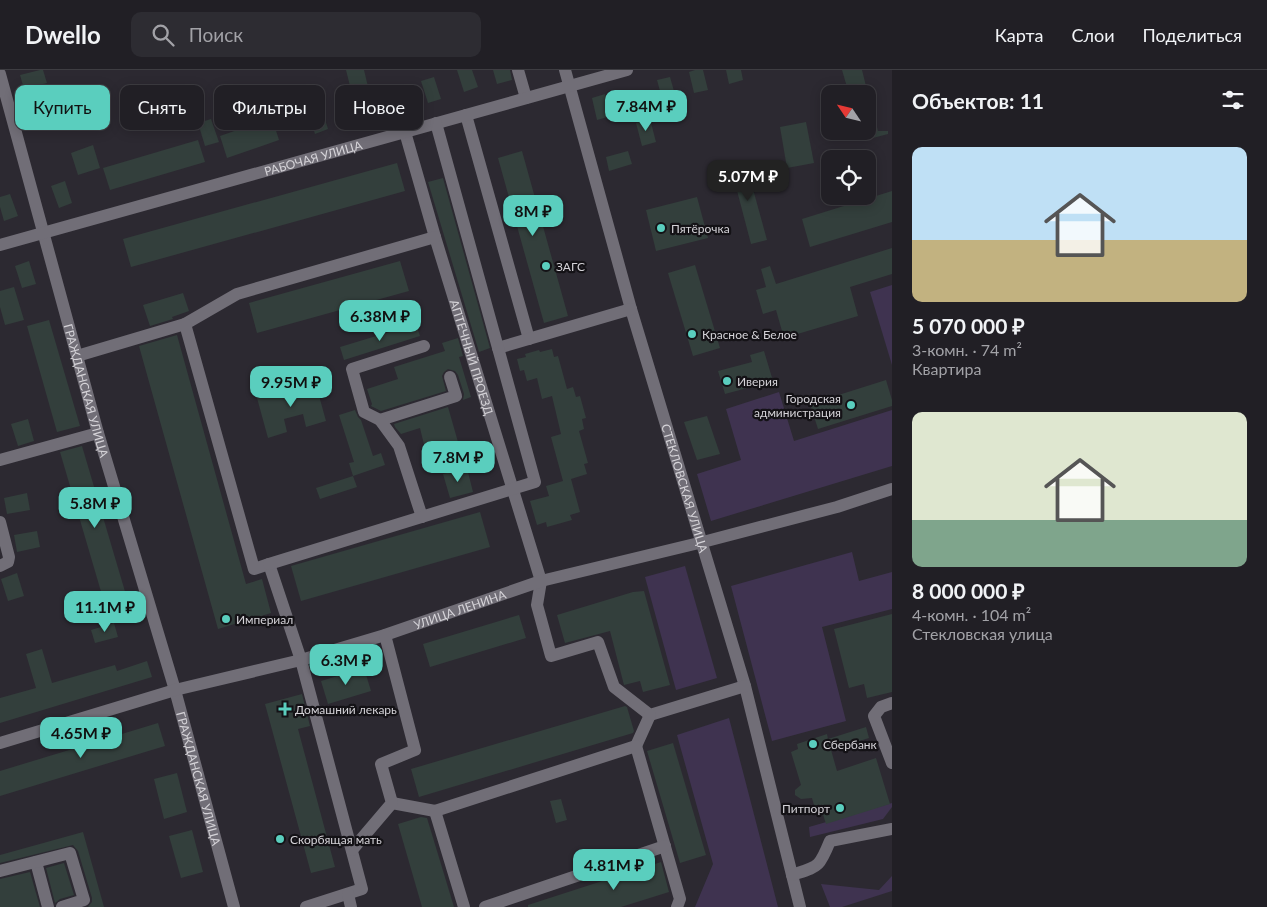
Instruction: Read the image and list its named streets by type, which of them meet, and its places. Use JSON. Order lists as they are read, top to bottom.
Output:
{
  "streets": {
    "street": [
      "РАБОЧАЯ УЛИЦА",
      "АПТЕЧНЫЙ ПРОЕЗД",
      "ГРАЖДАНСКАЯ УЛИЦА",
      "СТЕКЛОВСКАЯ УЛИЦА",
      "УЛИЦА ЛЕНИНА"
    ]
  },
  "crossings": [
    ["РАБОЧАЯ УЛИЦА", "АПТЕЧНЫЙ ПРОЕЗД"],
    ["РАБОЧАЯ УЛИЦА", "ГРАЖДАНСКАЯ УЛИЦА"],
    ["РАБОЧАЯ УЛИЦА", "СТЕКЛОВСКАЯ УЛИЦА"],
    ["АПТЕЧНЫЙ ПРОЕЗД", "УЛИЦА ЛЕНИНА"],
    ["ГРАЖДАНСКАЯ УЛИЦА", "УЛИЦА ЛЕНИНА"],
    ["СТЕКЛОВСКАЯ УЛИЦА", "УЛИЦА ЛЕНИНА"]
  ],
  "places": {
    "other": [
      "Пятёрочка",
      "ЗАГС",
      "Красное & Белое",
      "Иверия",
      "Городская администрация",
      "Империал",
      "Сбербанк",
      "Питпорт",
      "Скорбящая мать"
    ],
    "health": ["Домашний лекарь"]
  },
  "north": "top left",
  "page": {
    "header": "Dwello",
    "search": "Поиск",
    "nav": ["Карта", "Слои", "Поделиться"],
    "heading": "Объектов: 11",
    "chip": [
      "Купить",
      "Снять",
      "Фильтры",
      "Новое"
    ],
    "price": [
      "7.84M ₽",
      "5.07M ₽",
      "8M ₽",
      "6.38M ₽",
      "9.95M ₽",
      "7.8M ₽",
      "5.8M ₽",
      "11.1M ₽",
      "6.3M ₽",
      "4.65M ₽",
      "4.81M ₽"
    ],
    "list": [
      {
        "name": "5 070 000 ₽",
        "note": "3-комн. · 74 m² · Квартира"
      },
      {
        "name": "8 000 000 ₽",
        "note": "4-комн. · 104 m² · Стекловская улица"
      }
    ]
  }
}
